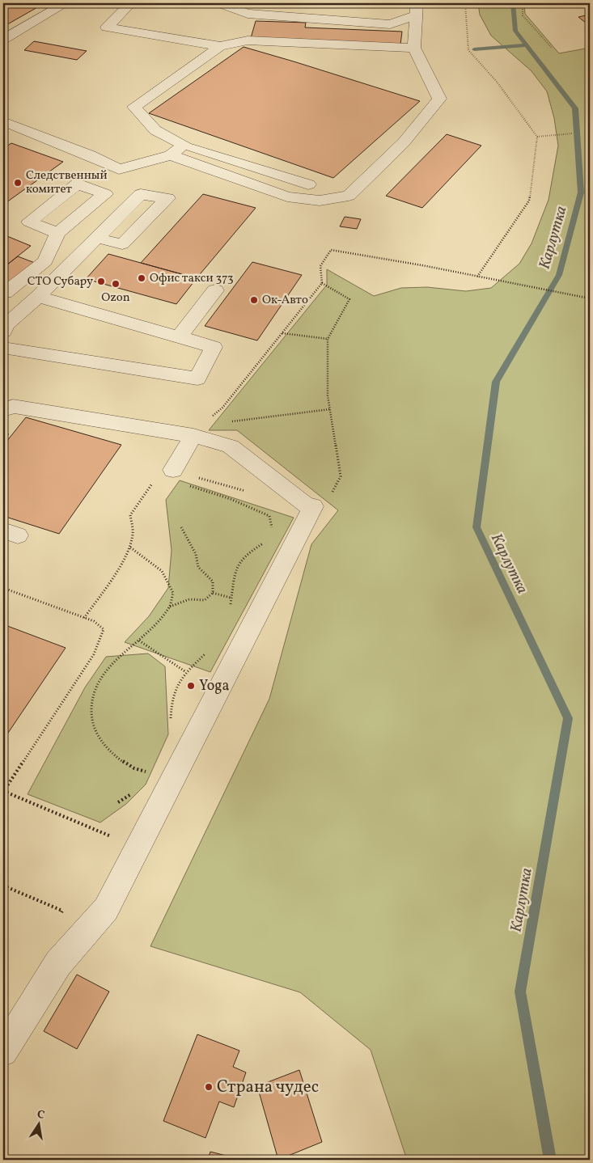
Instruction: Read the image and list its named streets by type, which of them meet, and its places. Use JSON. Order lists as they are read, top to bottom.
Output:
{
  "water": ["Карлутка"],
  "places": [
    "Следственный комитет",
    "Офис такси 373",
    "СТО Субару",
    "Ozon",
    "Ок-Авто",
    "Yoga",
    "Страна чудес"
  ],
  "north": "top"
}
